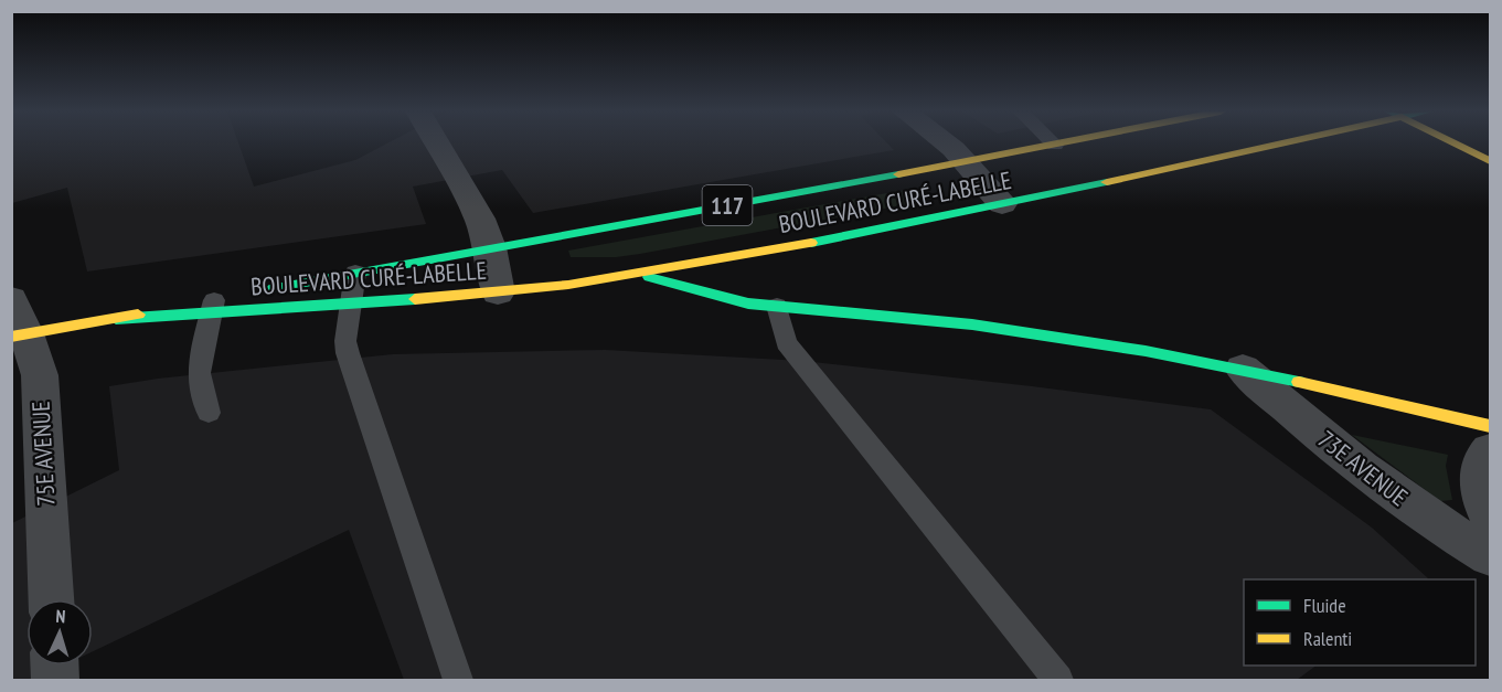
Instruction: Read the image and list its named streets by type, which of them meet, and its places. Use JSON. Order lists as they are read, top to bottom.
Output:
{
  "streets": {
    "main road": ["BOULEVARD CURÉ-LABELLE", "117"],
    "street": ["75E AVENUE", "73E AVENUE"]
  },
  "crossings": [
    ["BOULEVARD CURÉ-LABELLE", "75E AVENUE"]
  ],
  "legend": ["Fluide", "Ralenti"],
  "north": "top"
}
